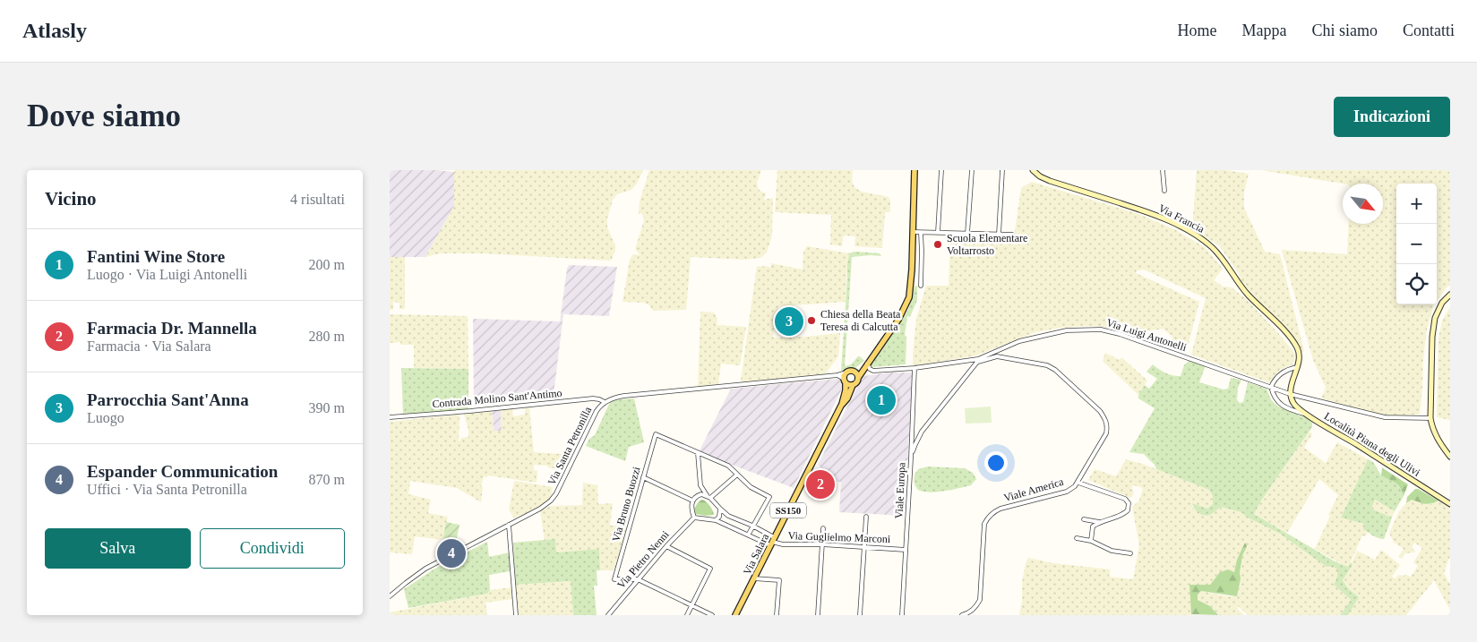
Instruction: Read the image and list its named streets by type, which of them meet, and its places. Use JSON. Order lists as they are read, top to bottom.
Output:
{
  "streets": {
    "main road": [
      "Via Francia",
      "Località Piana degli Ulivi",
      "SS150",
      "Via Salara"
    ],
    "street": [
      "Via Luigi Antonelli",
      "Contrada Molino Sant'Antimo",
      "Via Santa Petronilla",
      "Viale America",
      "Viale Europa",
      "Via Bruno Buozzi",
      "Via Guglielmo Marconi",
      "Via Pietro Nenni"
    ]
  },
  "crossings": [
    ["Via Luigi Antonelli", "Località Piana degli Ulivi"],
    ["Via Luigi Antonelli", "Viale America"],
    ["Via Luigi Antonelli", "Viale Europa"],
    ["Contrada Molino Sant'Antimo", "Via Santa Petronilla"],
    ["Via Santa Petronilla", "Via Salara"],
    ["Viale Europa", "Via Guglielmo Marconi"],
    ["Via Bruno Buozzi", "Via Pietro Nenni"],
    ["Via Guglielmo Marconi", "Via Salara"]
  ],
  "places": ["Scuola Elementare Voltarrosto", "Chiesa della Beata Teresa di Calcutta"],
  "north": "bottom right",
  "page": {
    "header": "Atlasly",
    "nav": [
      "Home",
      "Mappa",
      "Chi siamo",
      "Contatti"
    ],
    "buttons": [
      "Indicazioni",
      ["Salva", "Condividi"]
    ],
    "title": "Dove siamo",
    "heading": ["Vicino", "4 risultati"],
    "map_buttons": ["+", "−"],
    "list": [
      {
        "mark": "1",
        "name": "Fantini Wine Store",
        "note": "Luogo · Via Luigi Antonelli",
        "value": "200 m"
      },
      {
        "mark": "2",
        "name": "Farmacia Dr. Mannella",
        "note": "Farmacia · Via Salara",
        "value": "280 m"
      },
      {
        "mark": "3",
        "name": "Parrocchia Sant'Anna",
        "note": "Luogo",
        "value": "390 m"
      },
      {
        "mark": "4",
        "name": "Espander Communication",
        "note": "Uffici · Via Santa Petronilla",
        "value": "870 m"
      }
    ],
    "pins": [
      "3",
      "1",
      "2",
      "4"
    ]
  }
}
